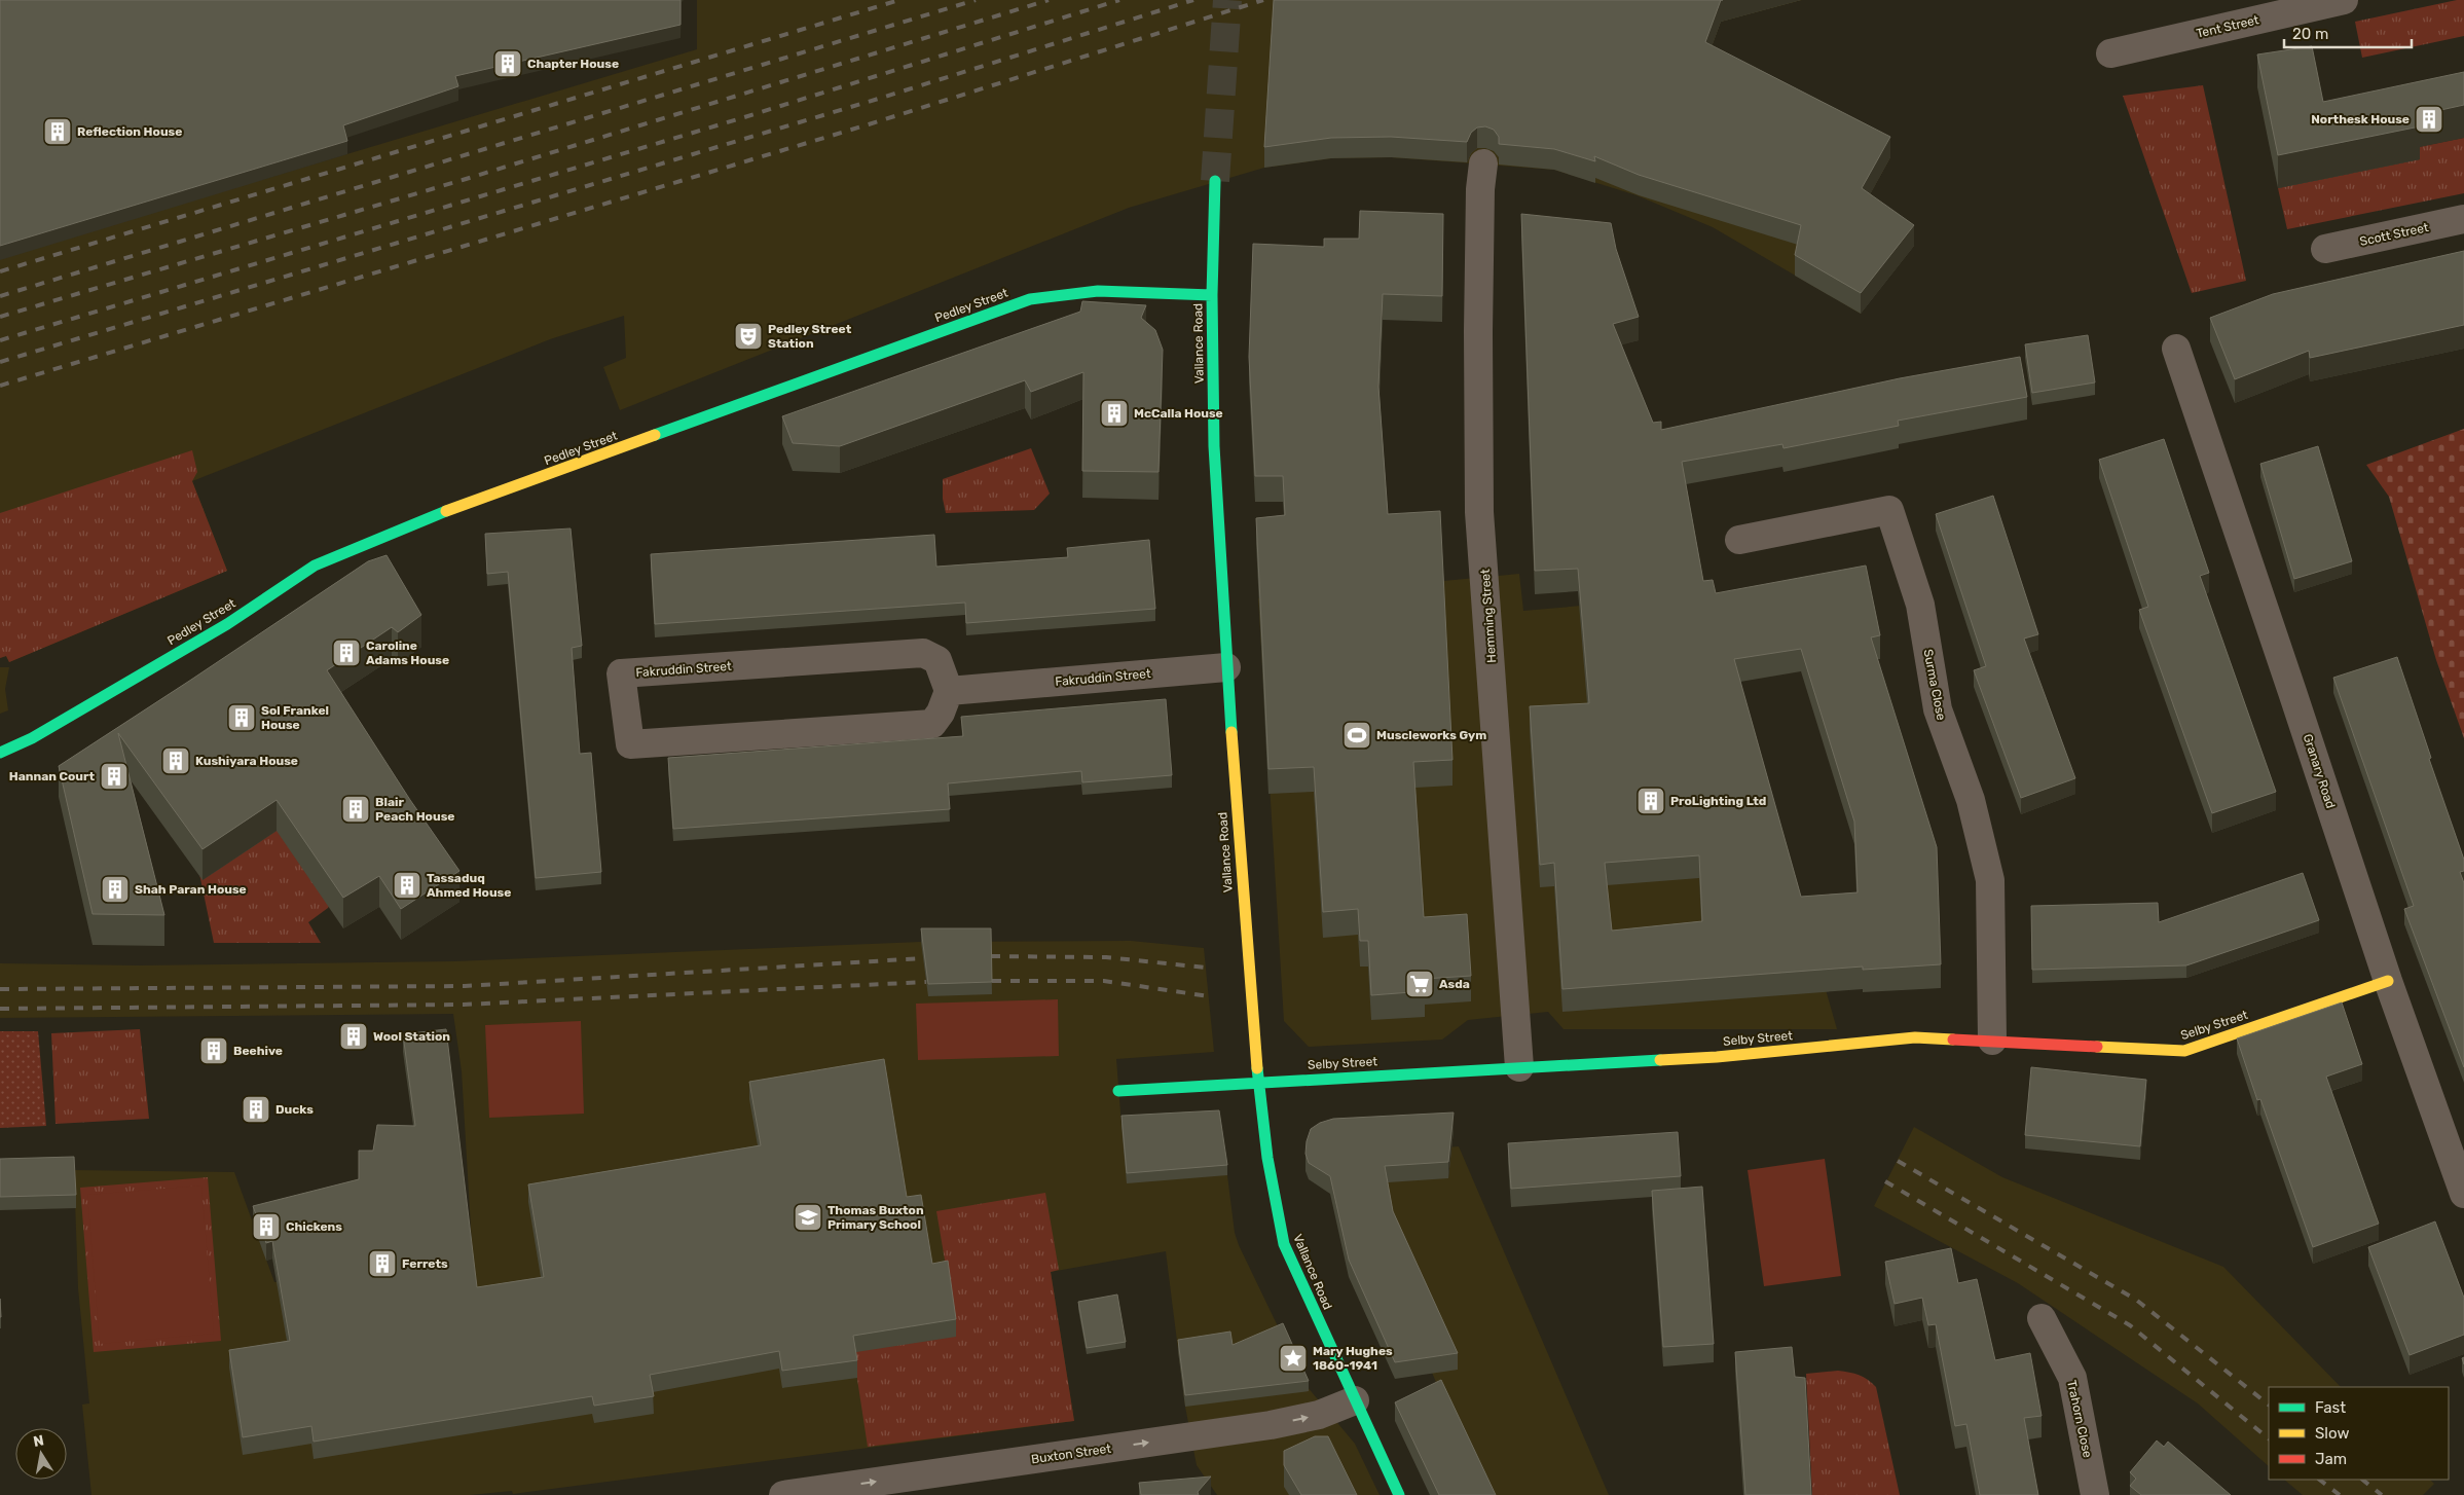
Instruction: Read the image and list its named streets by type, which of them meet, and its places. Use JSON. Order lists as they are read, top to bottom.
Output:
{
  "streets": {
    "street": [
      "Tent Street",
      "Scott Street",
      "Pedley Street",
      "Vallance Road",
      "Hemming Street",
      "Fakruddin Street",
      "Surma Close",
      "Granary Road",
      "Selby Street",
      "Trahorn Close",
      "Buxton Street"
    ]
  },
  "crossings": [
    ["Pedley Street", "Vallance Road"],
    ["Vallance Road", "Fakruddin Street"],
    ["Vallance Road", "Selby Street"],
    ["Vallance Road", "Buxton Street"],
    ["Hemming Street", "Selby Street"],
    ["Surma Close", "Selby Street"],
    ["Granary Road", "Selby Street"]
  ],
  "one_way": ["Buxton Street"],
  "places": {
    "building": [
      "Chapter House",
      "Northesk House",
      "Reflection House",
      "McCalla House",
      "Caroline Adams House",
      "Sol Frankel House",
      "Kushiyara House",
      "Hannan Court",
      "ProLighting Ltd",
      "Blair Peach House",
      "Tassaduq Ahmed House",
      "Shah Paran House",
      "Wool Station",
      "Beehive",
      "Ducks",
      "Chickens",
      "Ferrets"
    ],
    "theatre": ["Pedley Street Station"],
    "sports": ["Muscleworks Gym"],
    "supermarket": ["Asda"],
    "school or university": ["Thomas Buxton Primary School"],
    "place": ["Mary Hughes 1860-1941"]
  },
  "legend": ["Fast", "Slow", "Jam"],
  "scale_bar": "20 m",
  "north": "top"
}
